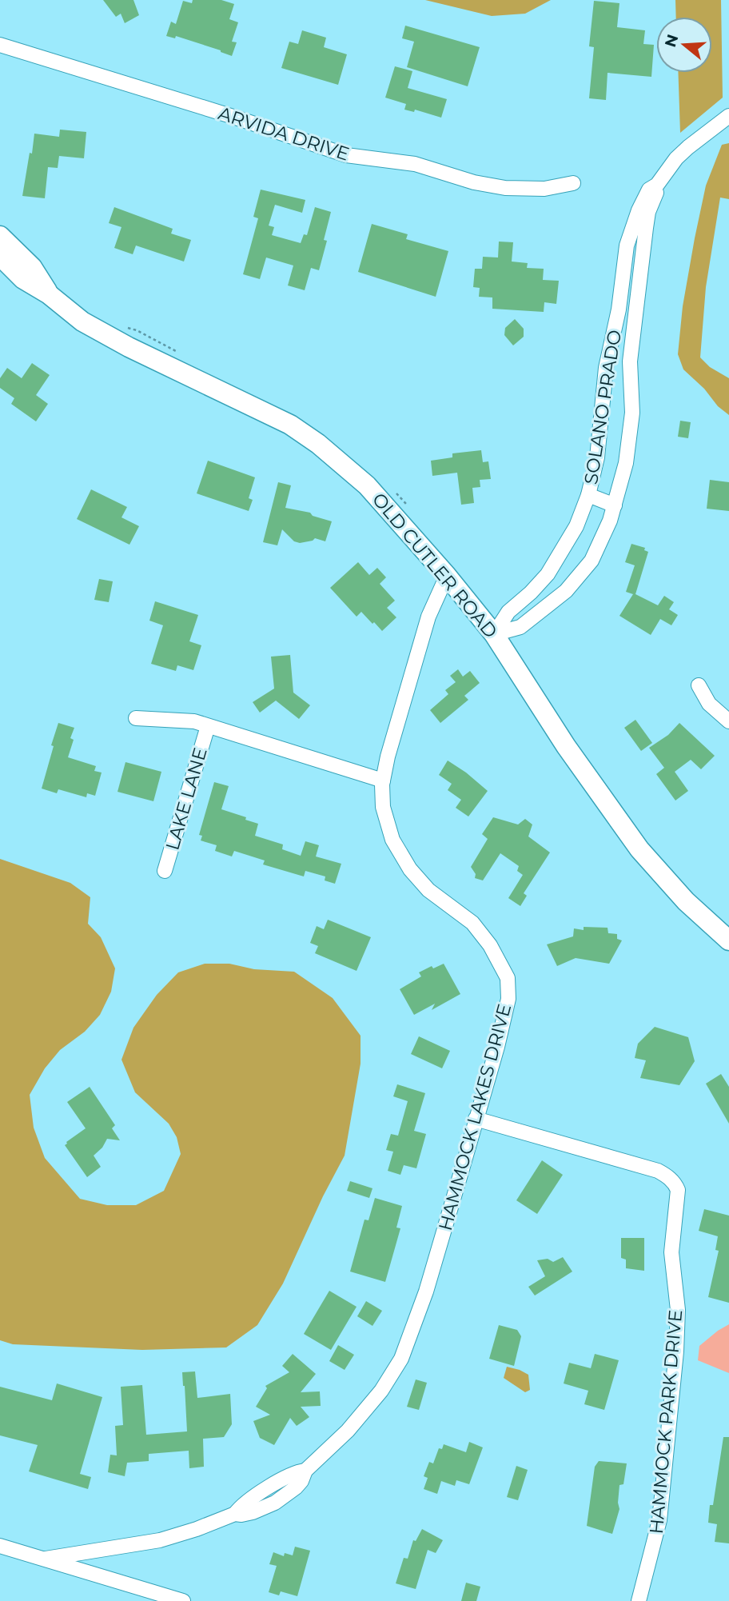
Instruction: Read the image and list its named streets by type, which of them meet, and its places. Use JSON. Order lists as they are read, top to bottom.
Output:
{
  "streets": {
    "main road": ["OLD CUTLER ROAD"],
    "street": [
      "ARVIDA DRIVE",
      "SOLANO PRADO",
      "LAKE LANE",
      "HAMMOCK LAKES DRIVE",
      "HAMMOCK PARK DRIVE"
    ]
  },
  "crossings": [
    ["SOLANO PRADO", "OLD CUTLER ROAD"],
    ["OLD CUTLER ROAD", "HAMMOCK LAKES DRIVE"],
    ["HAMMOCK LAKES DRIVE", "HAMMOCK PARK DRIVE"]
  ],
  "north": "left"
}
